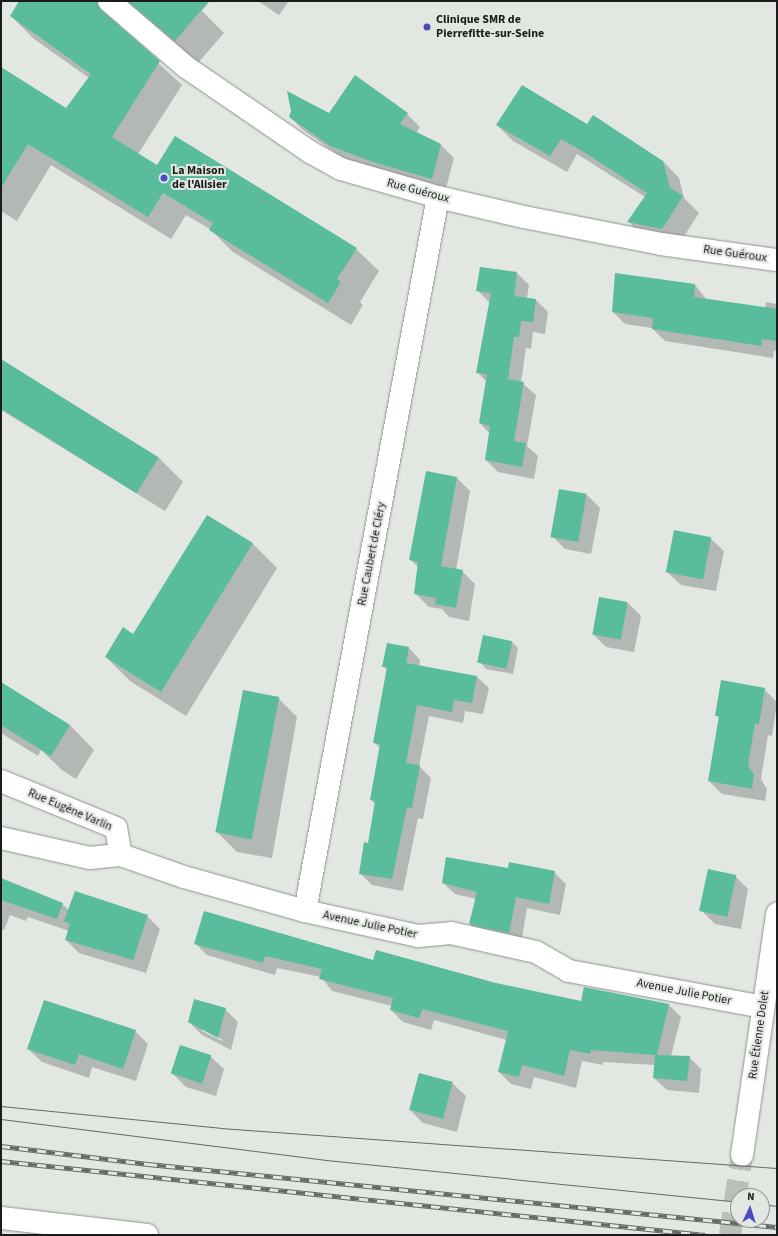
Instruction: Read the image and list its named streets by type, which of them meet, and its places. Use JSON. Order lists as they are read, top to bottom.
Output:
{
  "streets": {
    "street": [
      "Rue Guéroux",
      "Rue Caubert de Cléry",
      "Rue Eugène Varlin",
      "Avenue Julie Potier",
      "Rue Étienne Dolet"
    ]
  },
  "crossings": [
    ["Rue Guéroux", "Rue Caubert de Cléry"],
    ["Rue Caubert de Cléry", "Avenue Julie Potier"],
    ["Rue Eugène Varlin", "Avenue Julie Potier"],
    ["Avenue Julie Potier", "Rue Étienne Dolet"]
  ],
  "places": ["Clinique SMR de Pierrefitte-sur-Seine", "La Maison de l'Alisier"],
  "north": "top"
}
